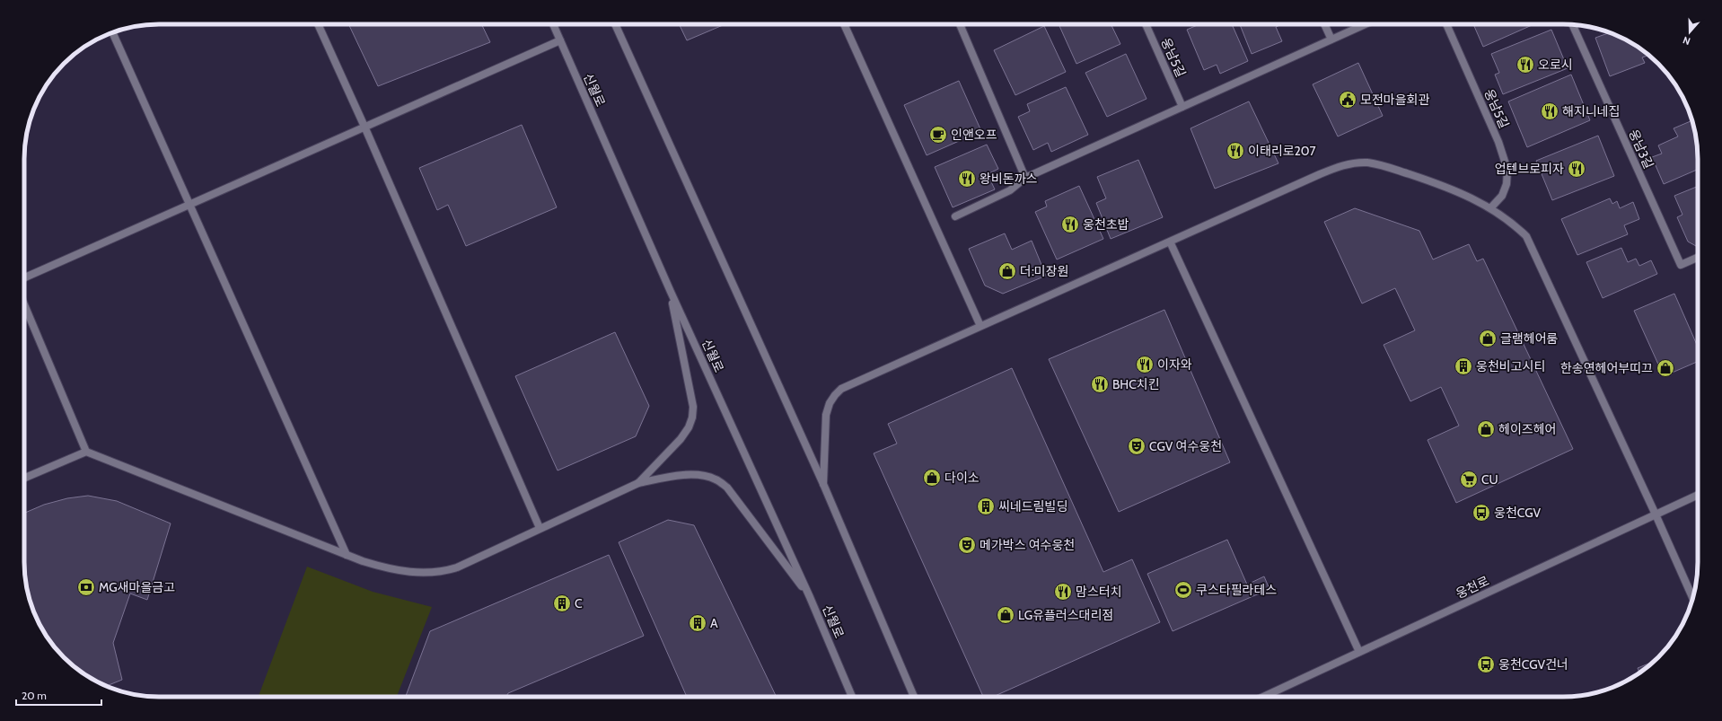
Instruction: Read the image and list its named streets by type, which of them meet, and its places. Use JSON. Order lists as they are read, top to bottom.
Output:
{
  "streets": {
    "street": [
      "웅남5길",
      "신월로",
      "웅남3길",
      "웅천로"
    ]
  },
  "places": {
    "restaurant": [
      "오로시",
      "해지니네집",
      "이태리로207",
      "업텐브로피자",
      "왕비돈까스",
      "웅천초밥",
      "이자와",
      "BHC치킨",
      "맘스터치"
    ],
    "public building": ["모전마을회관"],
    "cafe": ["인앤오프"],
    "shop": [
      "더:미장원",
      "글램헤어룸",
      "한송연헤어부띠끄",
      "헤이즈헤어",
      "다이소",
      "LG유플러스대리점"
    ],
    "building": [
      "웅천비고시티",
      "씨네드림빌딩",
      "C",
      "A"
    ],
    "theatre": ["CGV 여수웅천", "메가박스 여수웅천"],
    "supermarket": ["CU"],
    "bus stop": ["웅천CGV", "웅천CGV건너"],
    "bank": ["MG새마을금고"],
    "sports": ["쿠스타필라테스"]
  },
  "scale_bar": "20 m",
  "north": "bottom"
}
